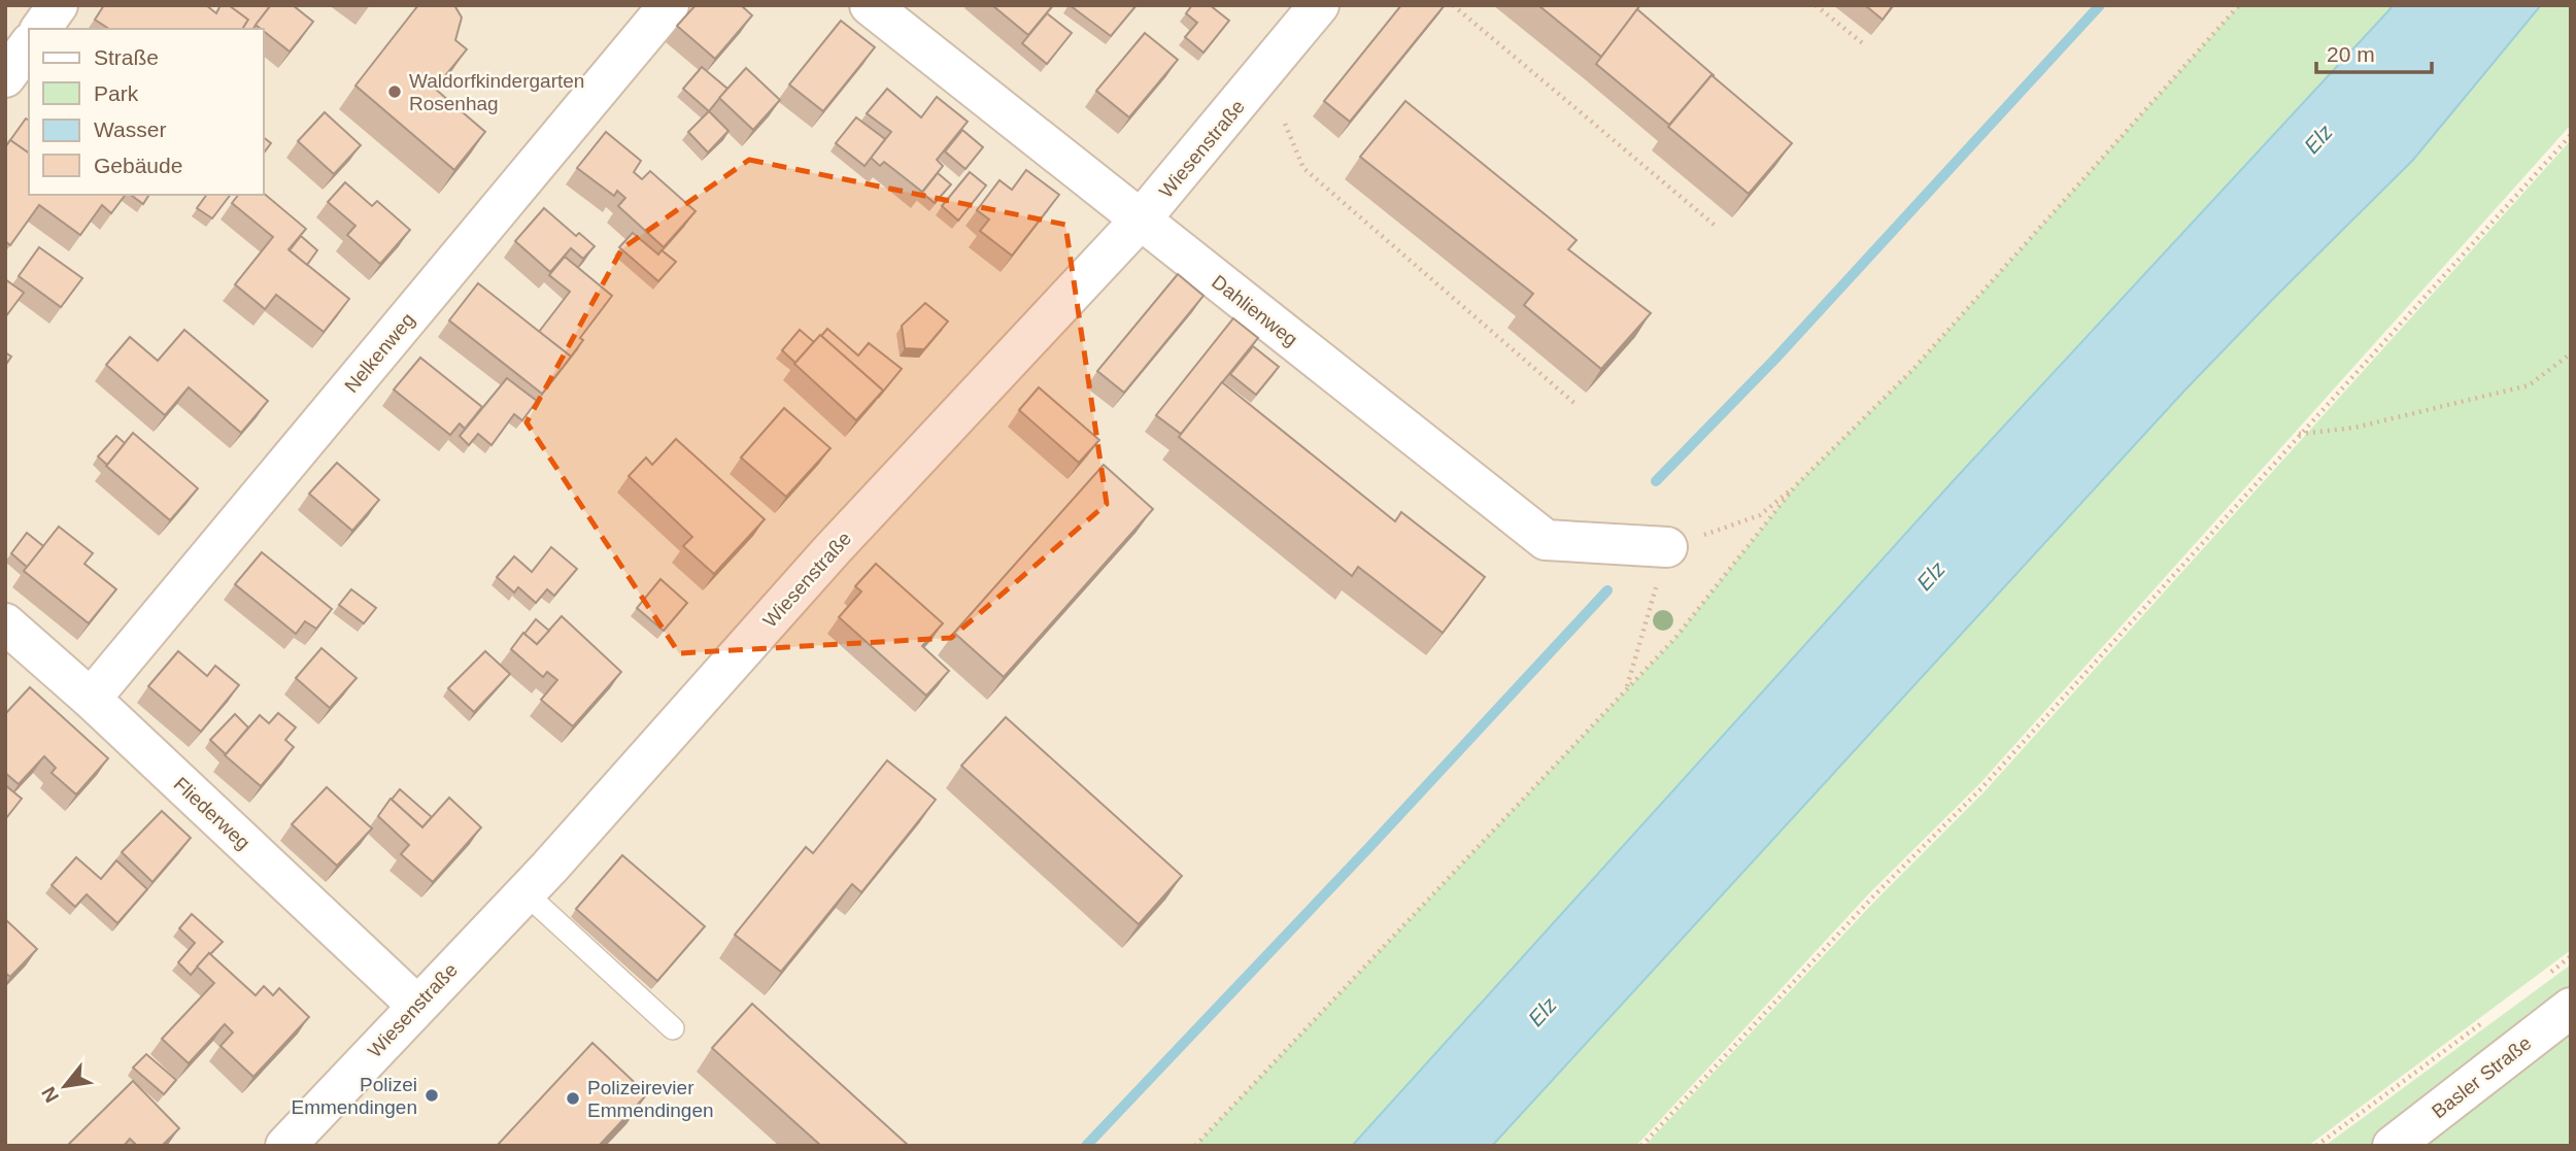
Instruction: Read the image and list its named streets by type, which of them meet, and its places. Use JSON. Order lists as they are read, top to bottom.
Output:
{
  "streets": {
    "street": [
      "Wiesenstraße",
      "Dahlienweg",
      "Nelkenweg",
      "Fliederweg",
      "Basler Straße"
    ]
  },
  "crossings": [
    ["Wiesenstraße", "Dahlienweg"],
    ["Wiesenstraße", "Fliederweg"],
    ["Nelkenweg", "Fliederweg"]
  ],
  "water": ["Elz"],
  "places": ["Waldorfkindergarten Rosenhag", "Polizei Emmendingen", "Polizeirevier Emmendingen"],
  "legend": [
    "Straße",
    "Park",
    "Wasser",
    "Gebäude"
  ],
  "scale_bar": "20 m",
  "north": "bottom left"
}
